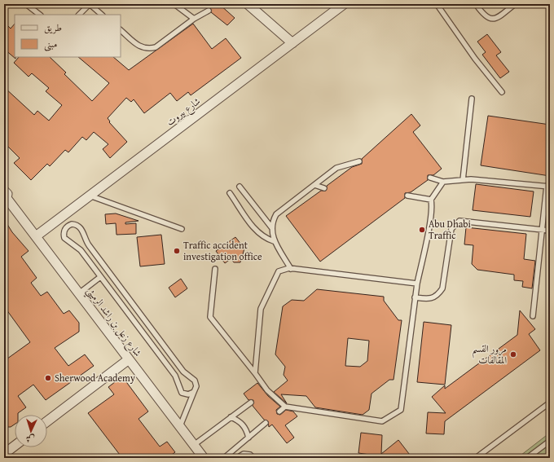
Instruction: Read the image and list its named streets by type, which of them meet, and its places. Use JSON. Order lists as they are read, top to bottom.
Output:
{
  "streets": {
    "street": ["شارع بيروت", "شارع زعل بن راشد الرميثي"]
  },
  "crossings": [
    ["شارع بيروت", "شارع زعل بن راشد الرميثي"]
  ],
  "places": [
    "Abu Dhabi Traffic",
    "Traffic accident investigation office",
    "مرور القسم المقالفات",
    "Sherwood Academy"
  ],
  "legend": ["طريق", "مبنى"],
  "north": "bottom"
}
